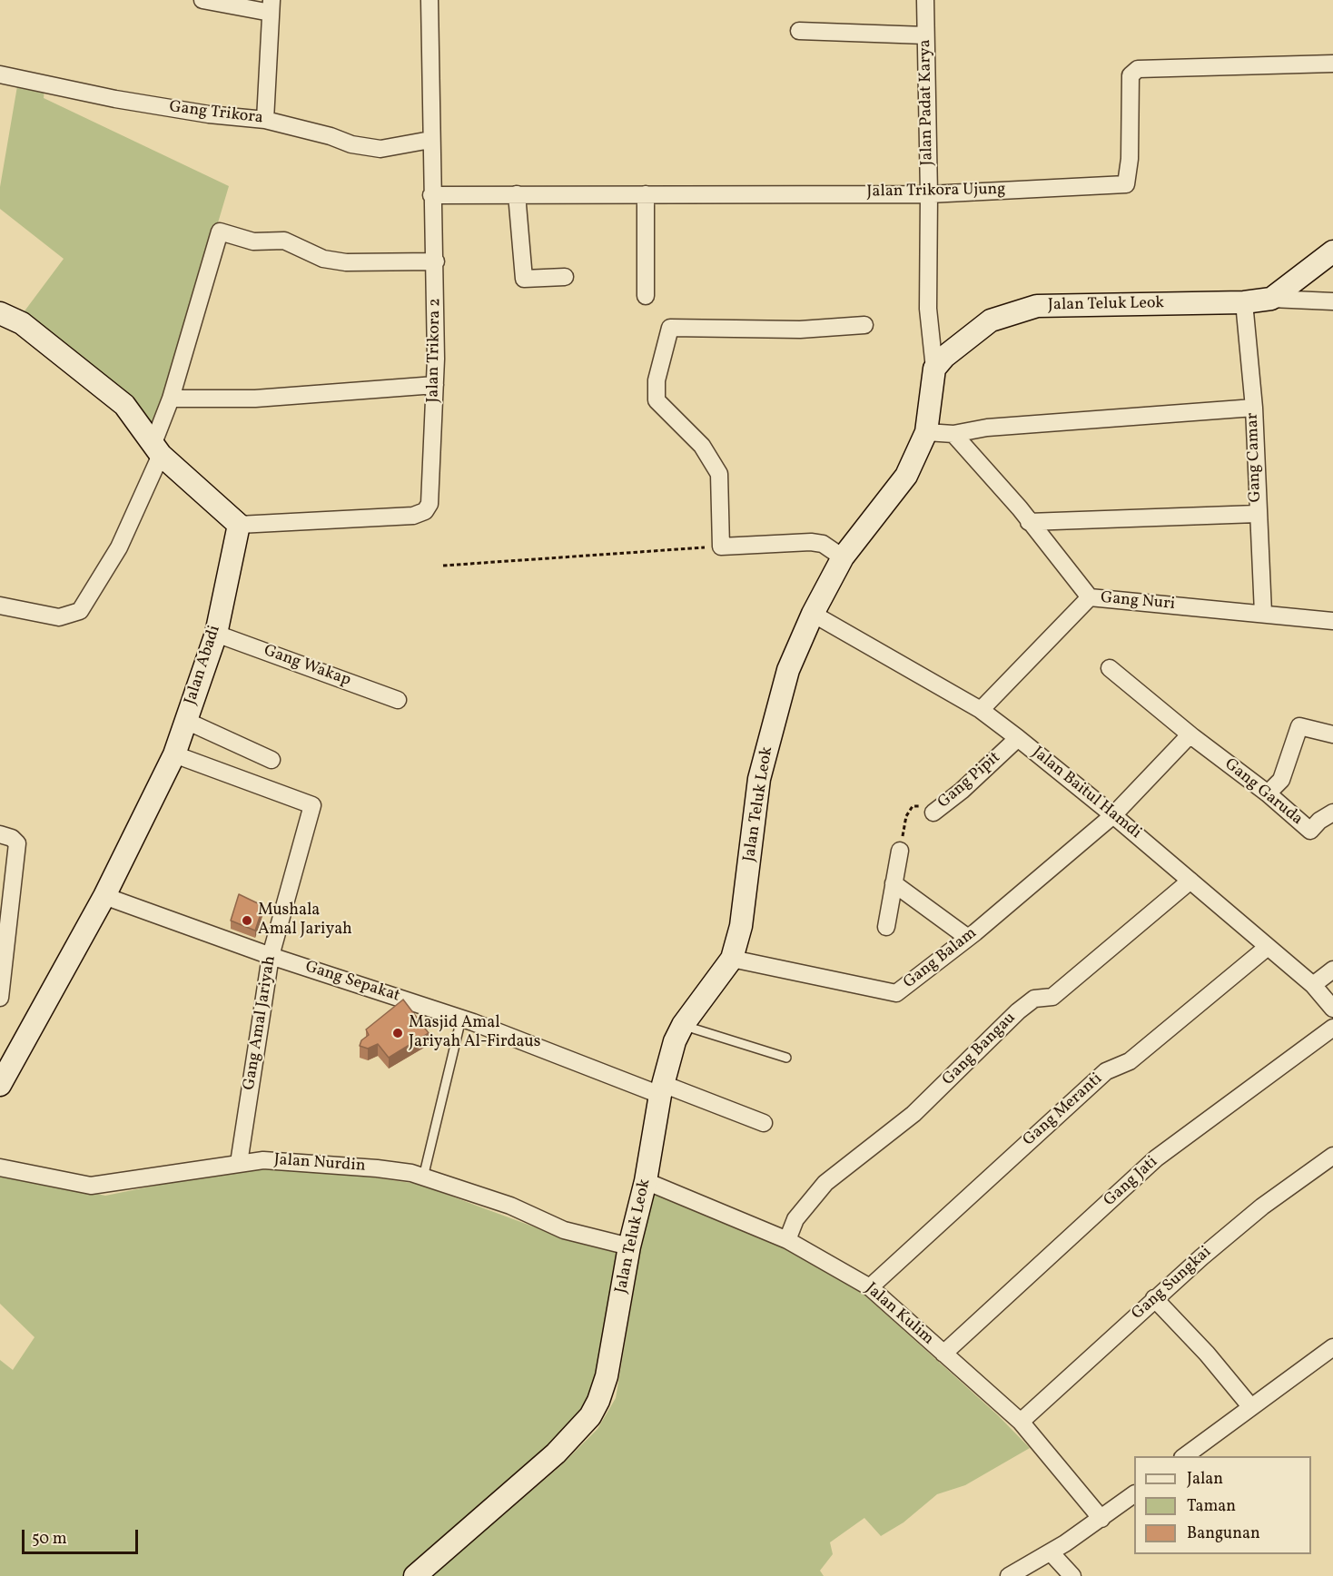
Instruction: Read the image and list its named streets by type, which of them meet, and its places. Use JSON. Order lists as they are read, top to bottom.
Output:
{
  "streets": {
    "street": [
      "Jalan Padat Karya",
      "Gang Trikora",
      "Jalan Trikora Ujung",
      "Jalan Teluk Leok",
      "Jalan Trikora 2",
      "Gang Camar",
      "Gang Nuri",
      "Jalan Abadi",
      "Gang Wakap",
      "Gang Pipit",
      "Gang Garuda",
      "Jalan Baitul Hamdi",
      "Gang Balam",
      "Gang Sepakat",
      "Gang Amal Jariyah",
      "Gang Bangau",
      "Gang Meranti",
      "Jalan Nurdin",
      "Gang Jati",
      "Gang Sungkai",
      "Jalan Kulim"
    ]
  },
  "crossings": [
    ["Jalan Padat Karya", "Jalan Trikora Ujung"],
    ["Jalan Padat Karya", "Jalan Teluk Leok"],
    ["Gang Trikora", "Jalan Trikora 2"],
    ["Jalan Trikora Ujung", "Jalan Trikora 2"],
    ["Jalan Teluk Leok", "Gang Camar"],
    ["Jalan Teluk Leok", "Jalan Baitul Hamdi"],
    ["Jalan Teluk Leok", "Gang Balam"],
    ["Jalan Teluk Leok", "Gang Sepakat"],
    ["Jalan Teluk Leok", "Jalan Nurdin"],
    ["Jalan Teluk Leok", "Jalan Kulim"],
    ["Jalan Trikora 2", "Jalan Abadi"],
    ["Gang Camar", "Gang Nuri"],
    ["Jalan Abadi", "Gang Wakap"],
    ["Jalan Abadi", "Gang Sepakat"],
    ["Jalan Abadi", "Gang Amal Jariyah"],
    ["Gang Pipit", "Jalan Baitul Hamdi"],
    ["Jalan Baitul Hamdi", "Gang Balam"],
    ["Jalan Baitul Hamdi", "Gang Bangau"],
    ["Jalan Baitul Hamdi", "Gang Meranti"],
    ["Gang Sepakat", "Gang Amal Jariyah"],
    ["Gang Amal Jariyah", "Jalan Nurdin"],
    ["Gang Bangau", "Jalan Kulim"],
    ["Gang Meranti", "Jalan Kulim"],
    ["Gang Jati", "Jalan Kulim"],
    ["Gang Sungkai", "Jalan Kulim"]
  ],
  "places": ["Mushala Amal Jariyah", "Masjid Amal Jariyah Al-Firdaus"],
  "legend": ["Jalan", "Taman", "Bangunan"],
  "scale_bar": "50 m"
}
